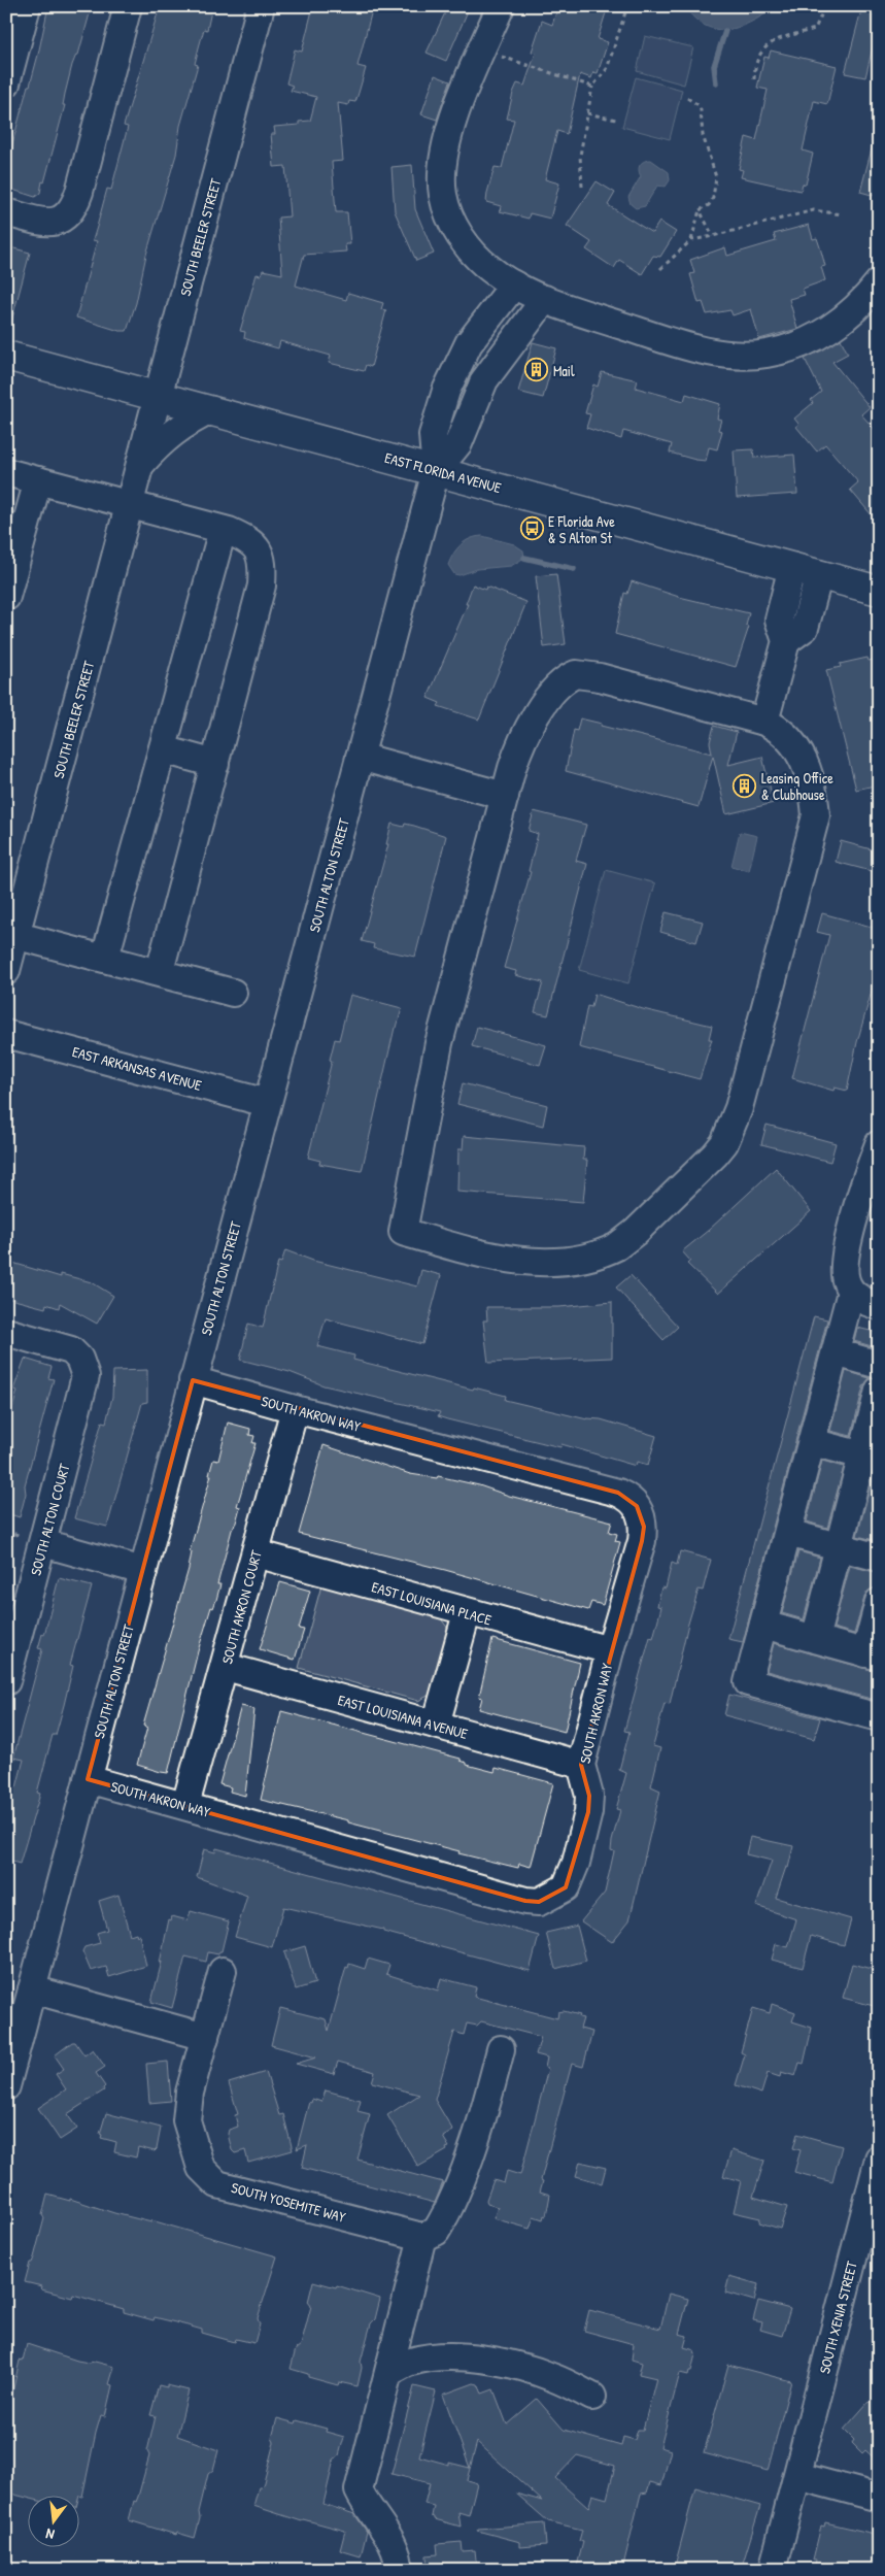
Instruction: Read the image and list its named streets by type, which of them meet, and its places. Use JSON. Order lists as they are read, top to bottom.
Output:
{
  "streets": {
    "main road": ["EAST FLORIDA AVENUE"],
    "street": [
      "SOUTH BEELER STREET",
      "SOUTH ALTON STREET",
      "EAST ARKANSAS AVENUE",
      "SOUTH AKRON WAY",
      "SOUTH ALTON COURT",
      "EAST LOUISIANA PLACE",
      "SOUTH AKRON COURT",
      "EAST LOUISIANA AVENUE",
      "SOUTH YOSEMITE WAY",
      "SOUTH XENIA STREET"
    ]
  },
  "crossings": [
    ["SOUTH BEELER STREET", "EAST FLORIDA AVENUE"],
    ["EAST FLORIDA AVENUE", "SOUTH ALTON STREET"],
    ["SOUTH ALTON STREET", "EAST ARKANSAS AVENUE"],
    ["SOUTH ALTON STREET", "SOUTH AKRON WAY"],
    ["SOUTH AKRON WAY", "EAST LOUISIANA PLACE"],
    ["SOUTH AKRON WAY", "SOUTH AKRON COURT"],
    ["SOUTH AKRON WAY", "EAST LOUISIANA AVENUE"],
    ["EAST LOUISIANA PLACE", "SOUTH AKRON COURT"],
    ["SOUTH AKRON COURT", "EAST LOUISIANA AVENUE"]
  ],
  "places": {
    "building": ["Mail", "Leasing Office & Clubhouse"],
    "bus stop": ["E Florida Ave & S Alton St"]
  },
  "north": "bottom"
}
